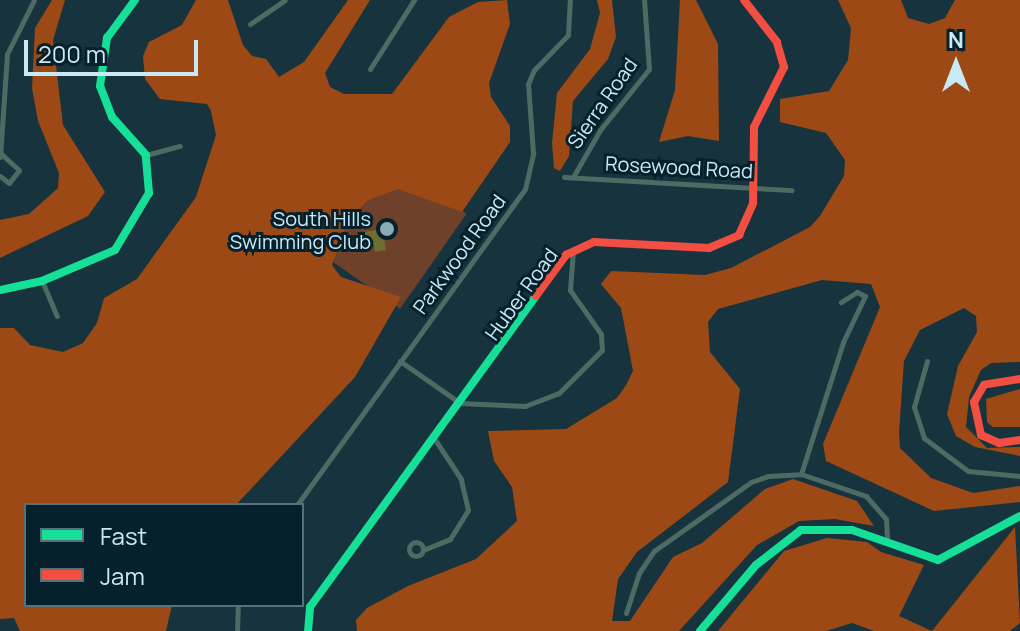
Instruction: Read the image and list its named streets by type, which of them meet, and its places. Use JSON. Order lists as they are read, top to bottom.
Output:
{
  "streets": {
    "street": [
      "Sierra Road",
      "Rosewood Road",
      "Parkwood Road",
      "Huber Road"
    ]
  },
  "crossings": [
    ["Sierra Road", "Rosewood Road"],
    ["Rosewood Road", "Huber Road"]
  ],
  "places": ["South Hills Swimming Club"],
  "legend": ["Fast", "Jam"],
  "scale_bar": "200 m",
  "north": "top"
}
